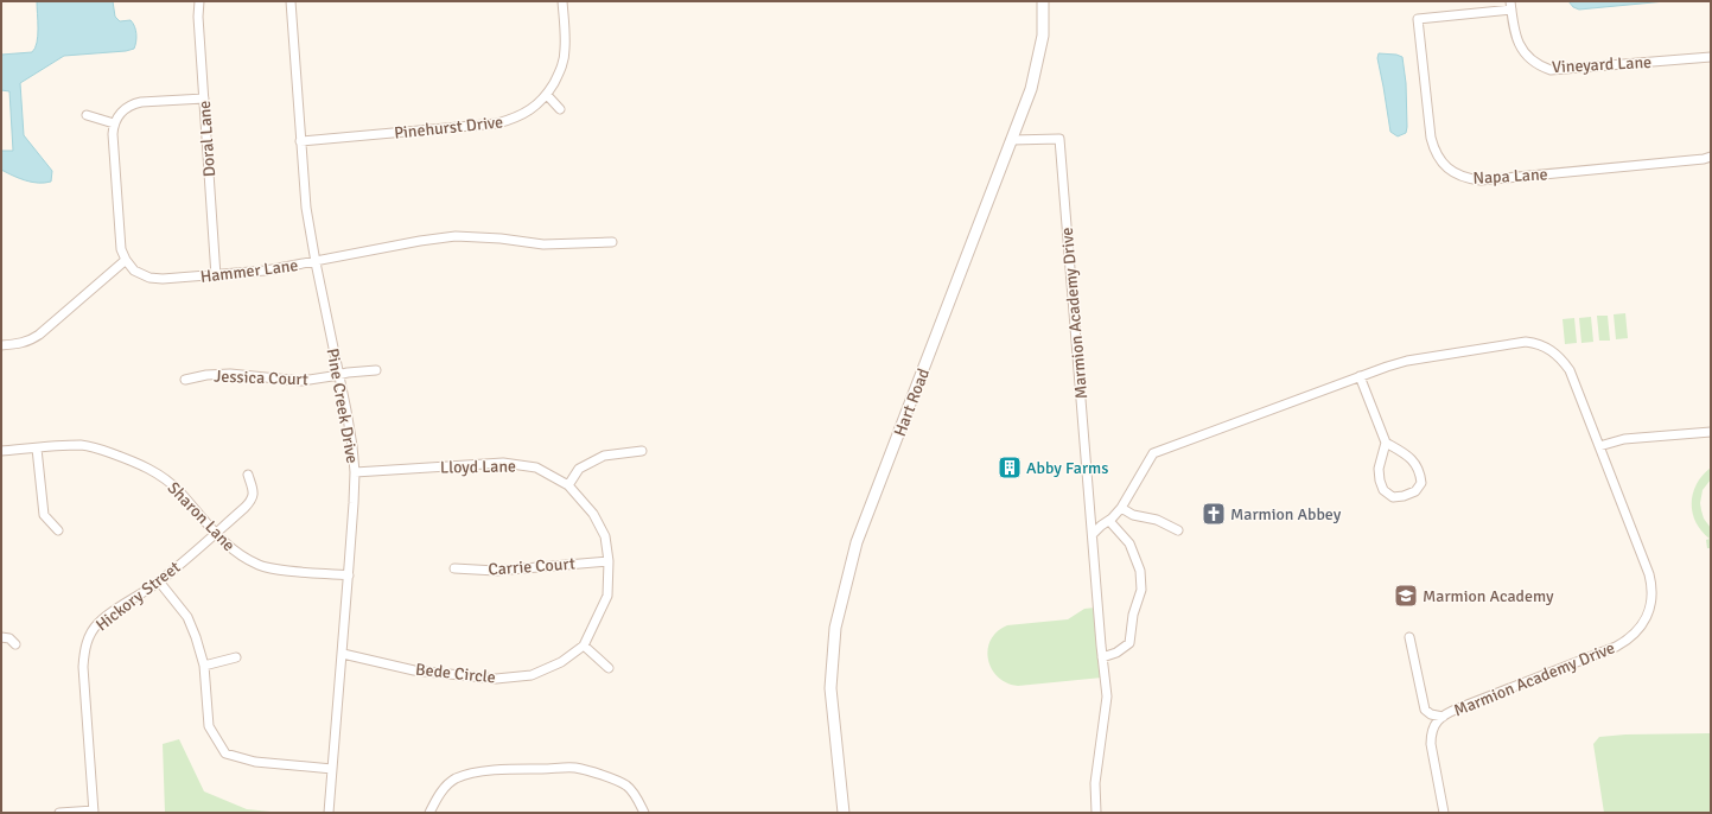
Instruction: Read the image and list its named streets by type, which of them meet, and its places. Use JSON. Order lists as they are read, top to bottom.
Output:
{
  "streets": {
    "street": [
      "Vineyard Lane",
      "Pinehurst Drive",
      "Doral Lane",
      "Napa Lane",
      "Hammer Lane",
      "Marmion Academy Drive",
      "Jessica Court",
      "Hart Road",
      "Pine Creek Drive",
      "Lloyd Lane",
      "Sharon Lane",
      "Carrie Court",
      "Hickory Street",
      "Bede Circle"
    ]
  },
  "crossings": [
    ["Vineyard Lane", "Napa Lane"],
    ["Pinehurst Drive", "Pine Creek Drive"],
    ["Doral Lane", "Hammer Lane"],
    ["Hammer Lane", "Pine Creek Drive"],
    ["Marmion Academy Drive", "Hart Road"],
    ["Jessica Court", "Pine Creek Drive"],
    ["Pine Creek Drive", "Lloyd Lane"],
    ["Pine Creek Drive", "Sharon Lane"],
    ["Pine Creek Drive", "Bede Circle"],
    ["Lloyd Lane", "Bede Circle"],
    ["Sharon Lane", "Hickory Street"],
    ["Carrie Court", "Bede Circle"]
  ],
  "places": {
    "building": ["Abby Farms"],
    "church": ["Marmion Abbey"],
    "school or university": ["Marmion Academy"]
  }
}
